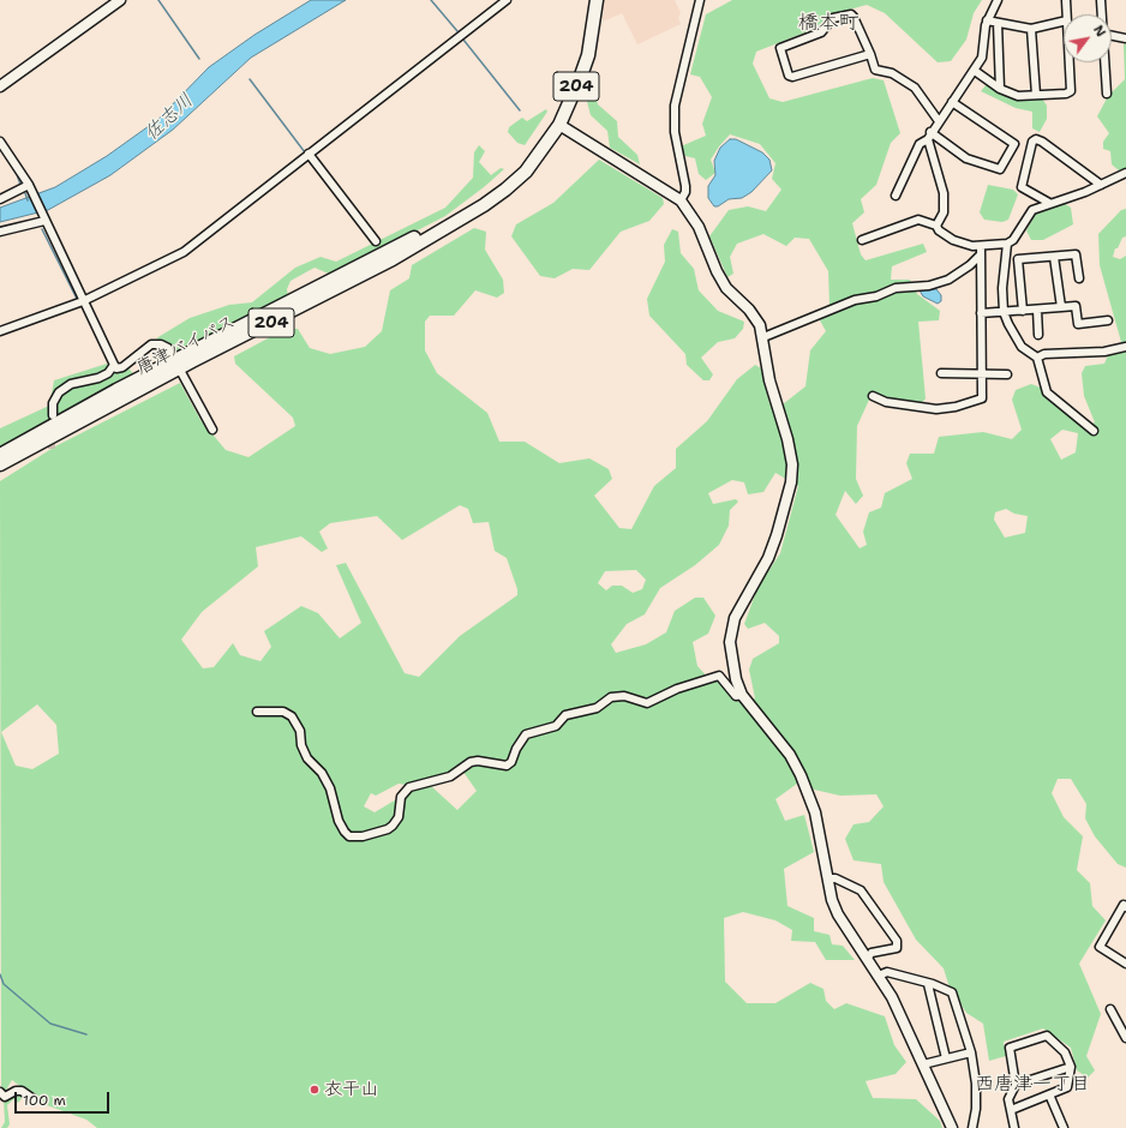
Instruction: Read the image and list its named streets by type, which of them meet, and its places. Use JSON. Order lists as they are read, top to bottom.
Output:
{
  "streets": {
    "highway": ["204", "唐津バイパス"]
  },
  "districts": ["橋本町", "西唐津一丁目"],
  "water": ["佐志川"],
  "places": ["衣干山"],
  "scale_bar": "100 m",
  "north": "top right"
}
